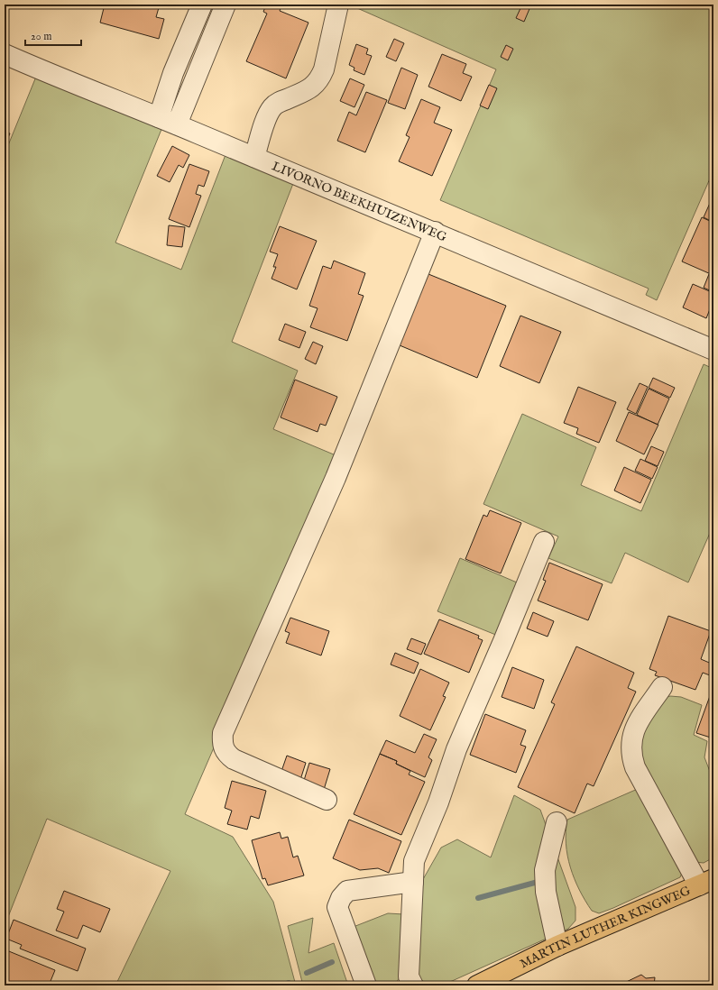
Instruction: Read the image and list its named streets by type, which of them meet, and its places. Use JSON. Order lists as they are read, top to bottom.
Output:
{
  "streets": {
    "main road": ["MARTIN LUTHER KINGWEG"],
    "street": ["LIVORNO BEEKHUIZENWEG"]
  },
  "scale_bar": "20 m"
}
